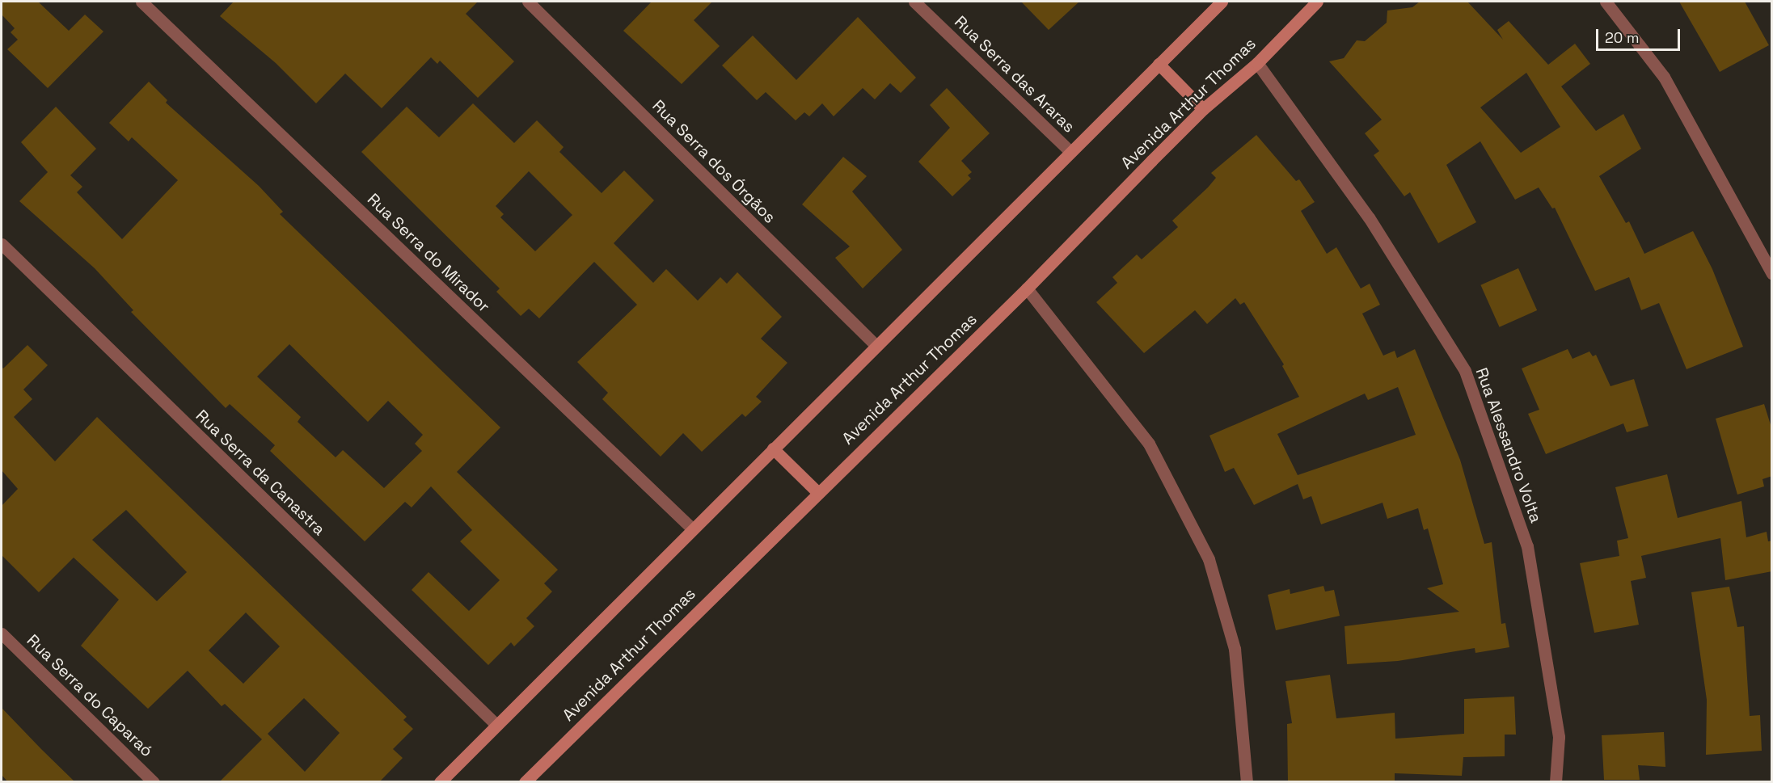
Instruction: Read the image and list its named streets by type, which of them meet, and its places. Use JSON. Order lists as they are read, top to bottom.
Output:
{
  "streets": {
    "main road": ["Avenida Arthur Thomas"],
    "street": [
      "Rua Serra das Araras",
      "Rua Serra dos Órgãos",
      "Rua Serra do Mirador",
      "Rua Alessandro Volta",
      "Rua Serra da Canastra",
      "Rua Serra do Caparaó"
    ]
  },
  "crossings": [
    ["Avenida Arthur Thomas", "Rua Alessandro Volta"]
  ],
  "scale_bar": "20 m"
}
